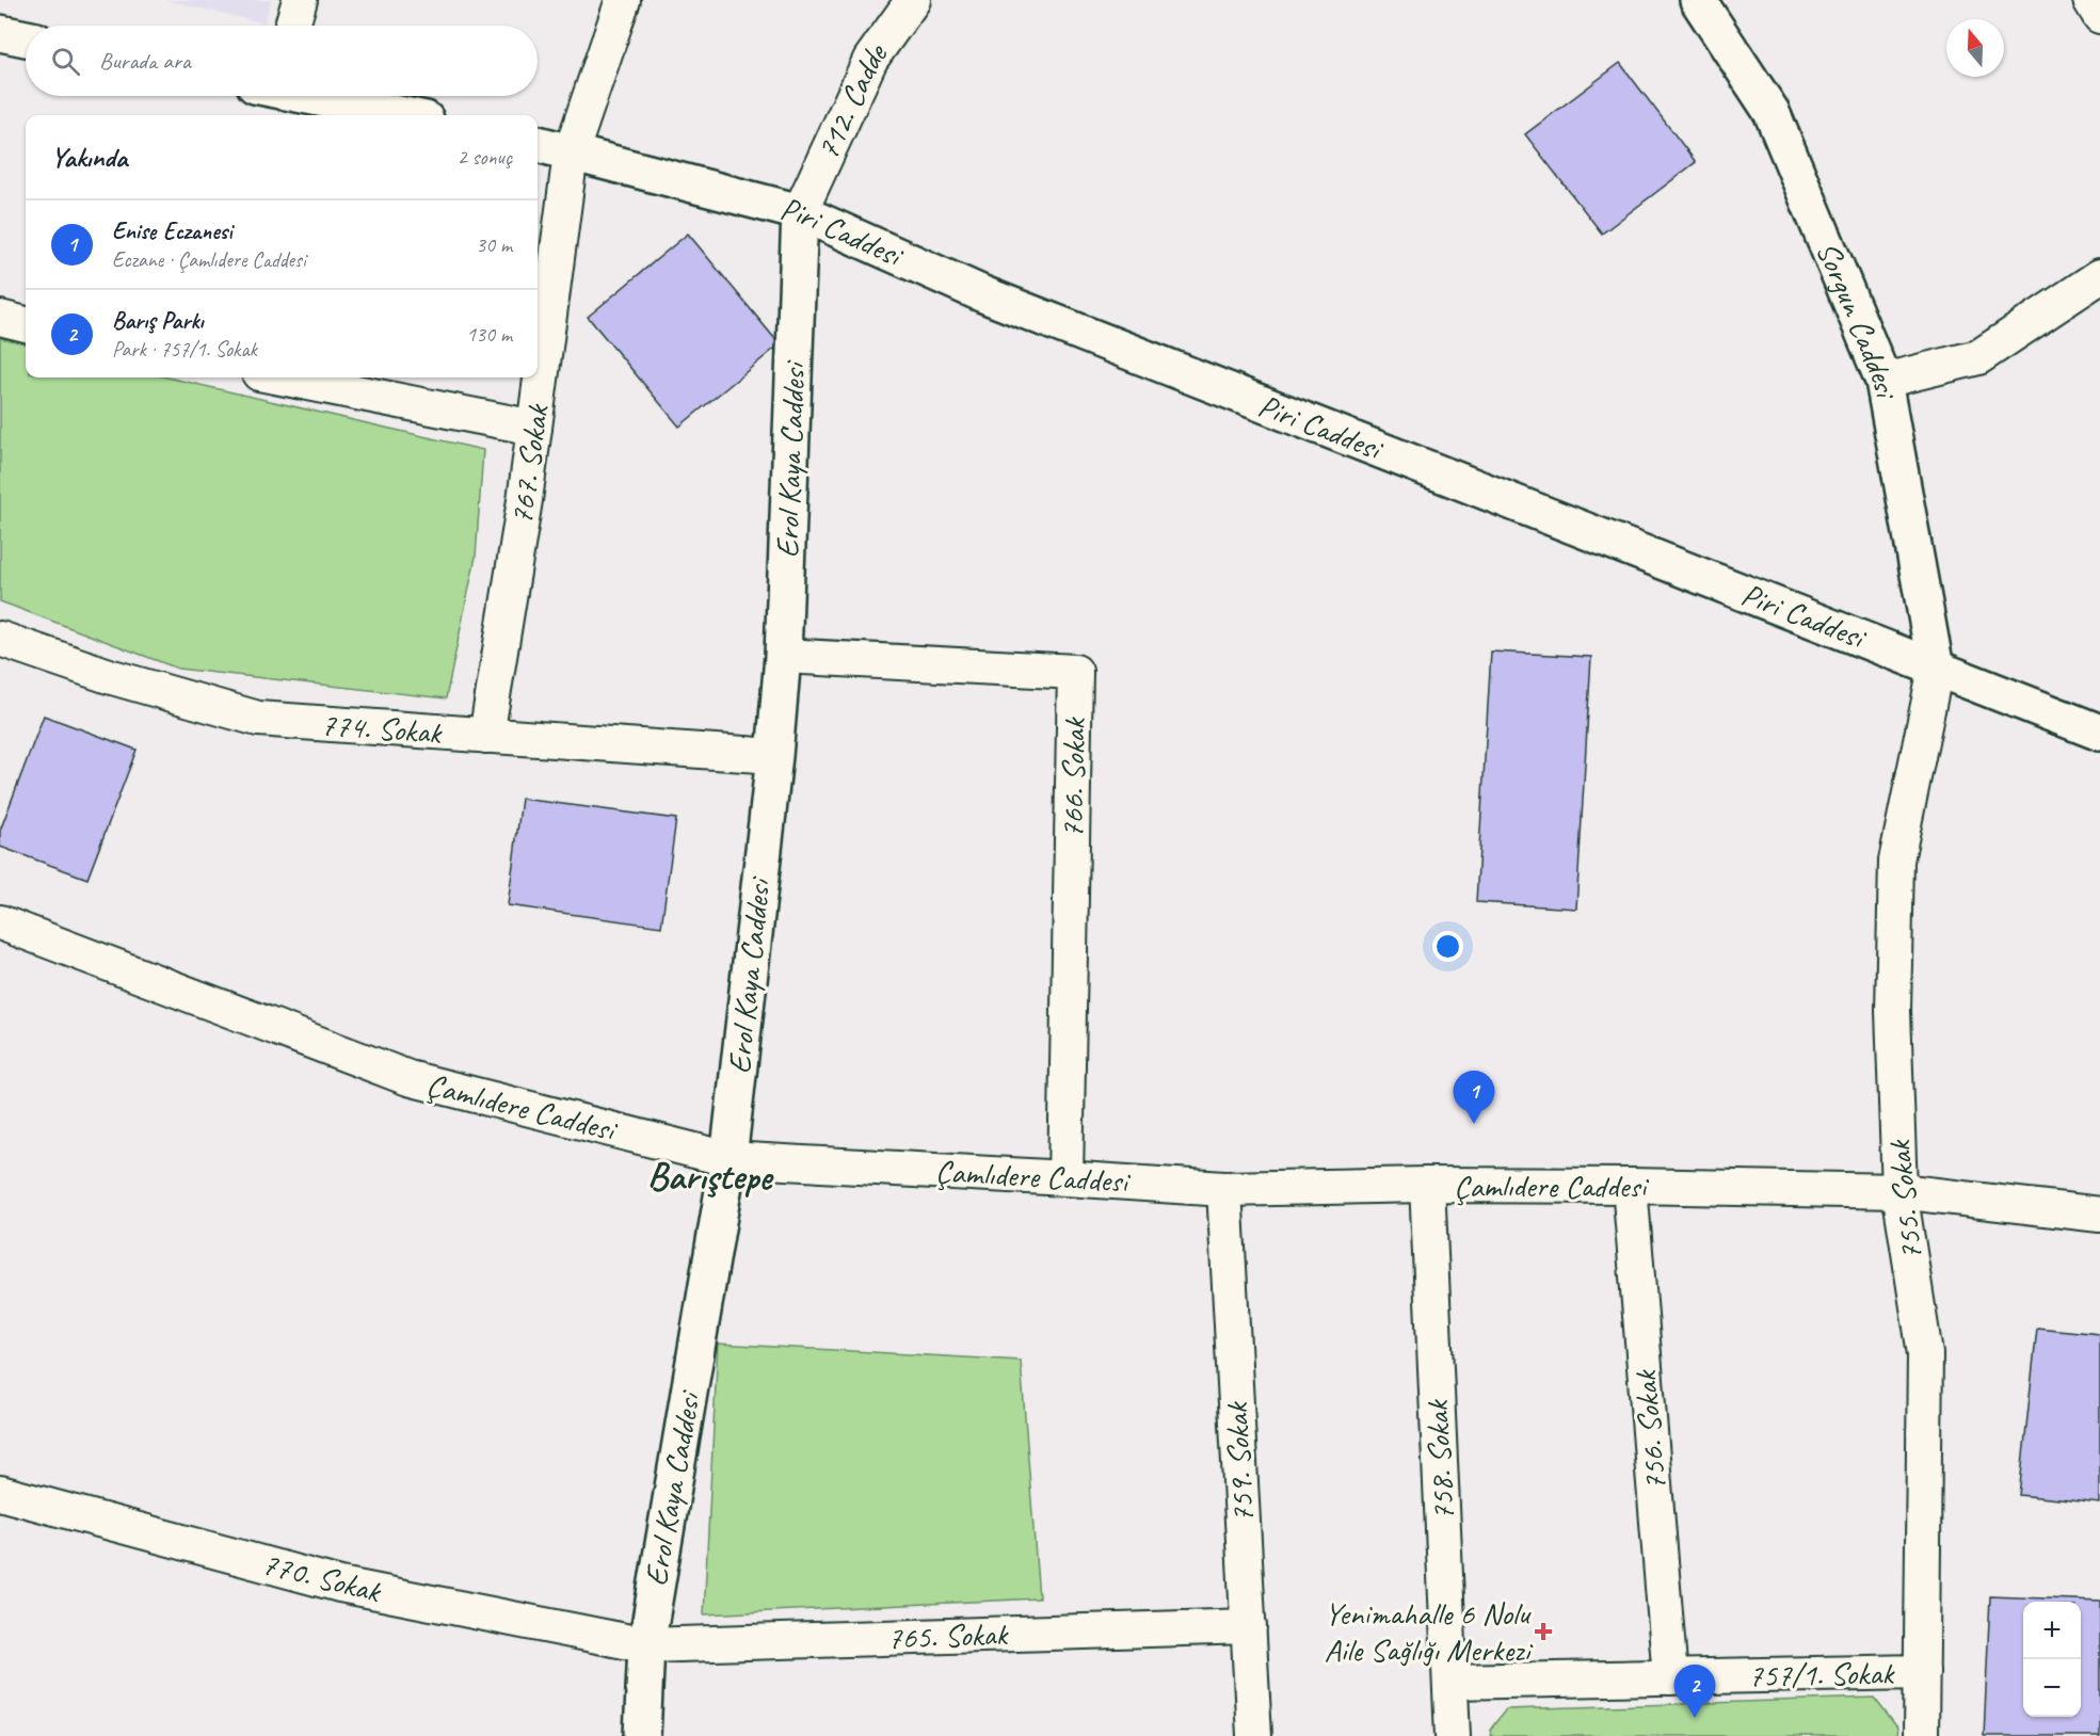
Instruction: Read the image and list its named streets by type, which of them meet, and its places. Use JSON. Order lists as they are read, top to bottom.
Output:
{
  "streets": {
    "street": [
      "712. Cadde",
      "Piri Caddesi",
      "Sorgun Caddesi",
      "Erol Kaya Caddesi",
      "767. Sokak",
      "774. Sokak",
      "766. Sokak",
      "Çamlıdere Caddesi",
      "755. Sokak",
      "756. Sokak",
      "758. Sokak",
      "759. Sokak",
      "770. Sokak",
      "765. Sokak",
      "757/1. Sokak"
    ]
  },
  "crossings": [
    ["712. Cadde", "Piri Caddesi"],
    ["712. Cadde", "Erol Kaya Caddesi"],
    ["Piri Caddesi", "Sorgun Caddesi"],
    ["Piri Caddesi", "Erol Kaya Caddesi"],
    ["Piri Caddesi", "767. Sokak"],
    ["Piri Caddesi", "755. Sokak"],
    ["Sorgun Caddesi", "755. Sokak"],
    ["Erol Kaya Caddesi", "774. Sokak"],
    ["Erol Kaya Caddesi", "766. Sokak"],
    ["Erol Kaya Caddesi", "Çamlıdere Caddesi"],
    ["Erol Kaya Caddesi", "770. Sokak"],
    ["Erol Kaya Caddesi", "765. Sokak"],
    ["767. Sokak", "774. Sokak"],
    ["766. Sokak", "Çamlıdere Caddesi"],
    ["Çamlıdere Caddesi", "755. Sokak"],
    ["Çamlıdere Caddesi", "756. Sokak"],
    ["Çamlıdere Caddesi", "758. Sokak"],
    ["Çamlıdere Caddesi", "759. Sokak"],
    ["755. Sokak", "757/1. Sokak"],
    ["756. Sokak", "757/1. Sokak"],
    ["758. Sokak", "757/1. Sokak"],
    ["759. Sokak", "765. Sokak"],
    ["770. Sokak", "765. Sokak"]
  ],
  "districts": ["Barıştepe"],
  "places": {
    "health": ["Yenimahalle 6 Nolu Aile Sağlığı Merkezi"]
  },
  "north": "top",
  "page": {
    "search": "Burada ara",
    "heading": ["Yakında", "2 sonuç"],
    "list": [
      {
        "mark": "1",
        "name": "Enise Eczanesi",
        "note": "Eczane · Çamlıdere Caddesi",
        "value": "30 m"
      },
      {
        "mark": "2",
        "name": "Barış Parkı",
        "note": "Park · 757/1. Sokak",
        "value": "130 m"
      }
    ],
    "pins": ["1", "2"],
    "map_buttons": ["+", "−"]
  }
}
